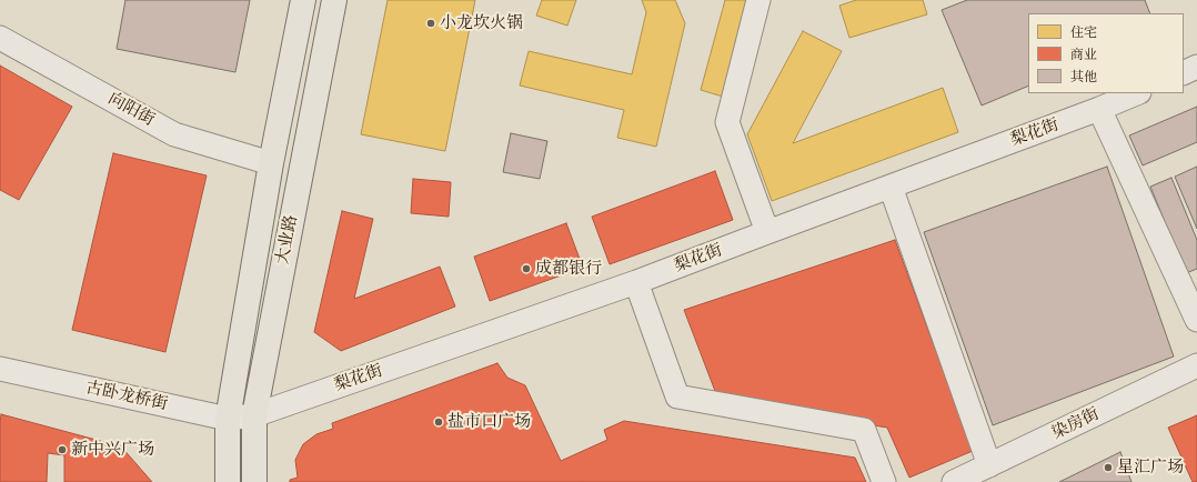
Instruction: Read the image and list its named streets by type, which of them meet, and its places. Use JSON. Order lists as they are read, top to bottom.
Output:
{
  "streets": {
    "main road": ["大业路"],
    "street": [
      "向阳街",
      "梨花街",
      "古卧龙桥街",
      "染房街"
    ]
  },
  "crossings": [
    ["向阳街", "大业路"],
    ["梨花街", "大业路"],
    ["梨花街", "古卧龙桥街"],
    ["大业路", "古卧龙桥街"]
  ],
  "places": [
    "小龙坎火锅",
    "成都银行",
    "盐市口广场",
    "新中兴广场",
    "星汇广场"
  ],
  "legend": ["住宅", "商业", "其他"]
}
